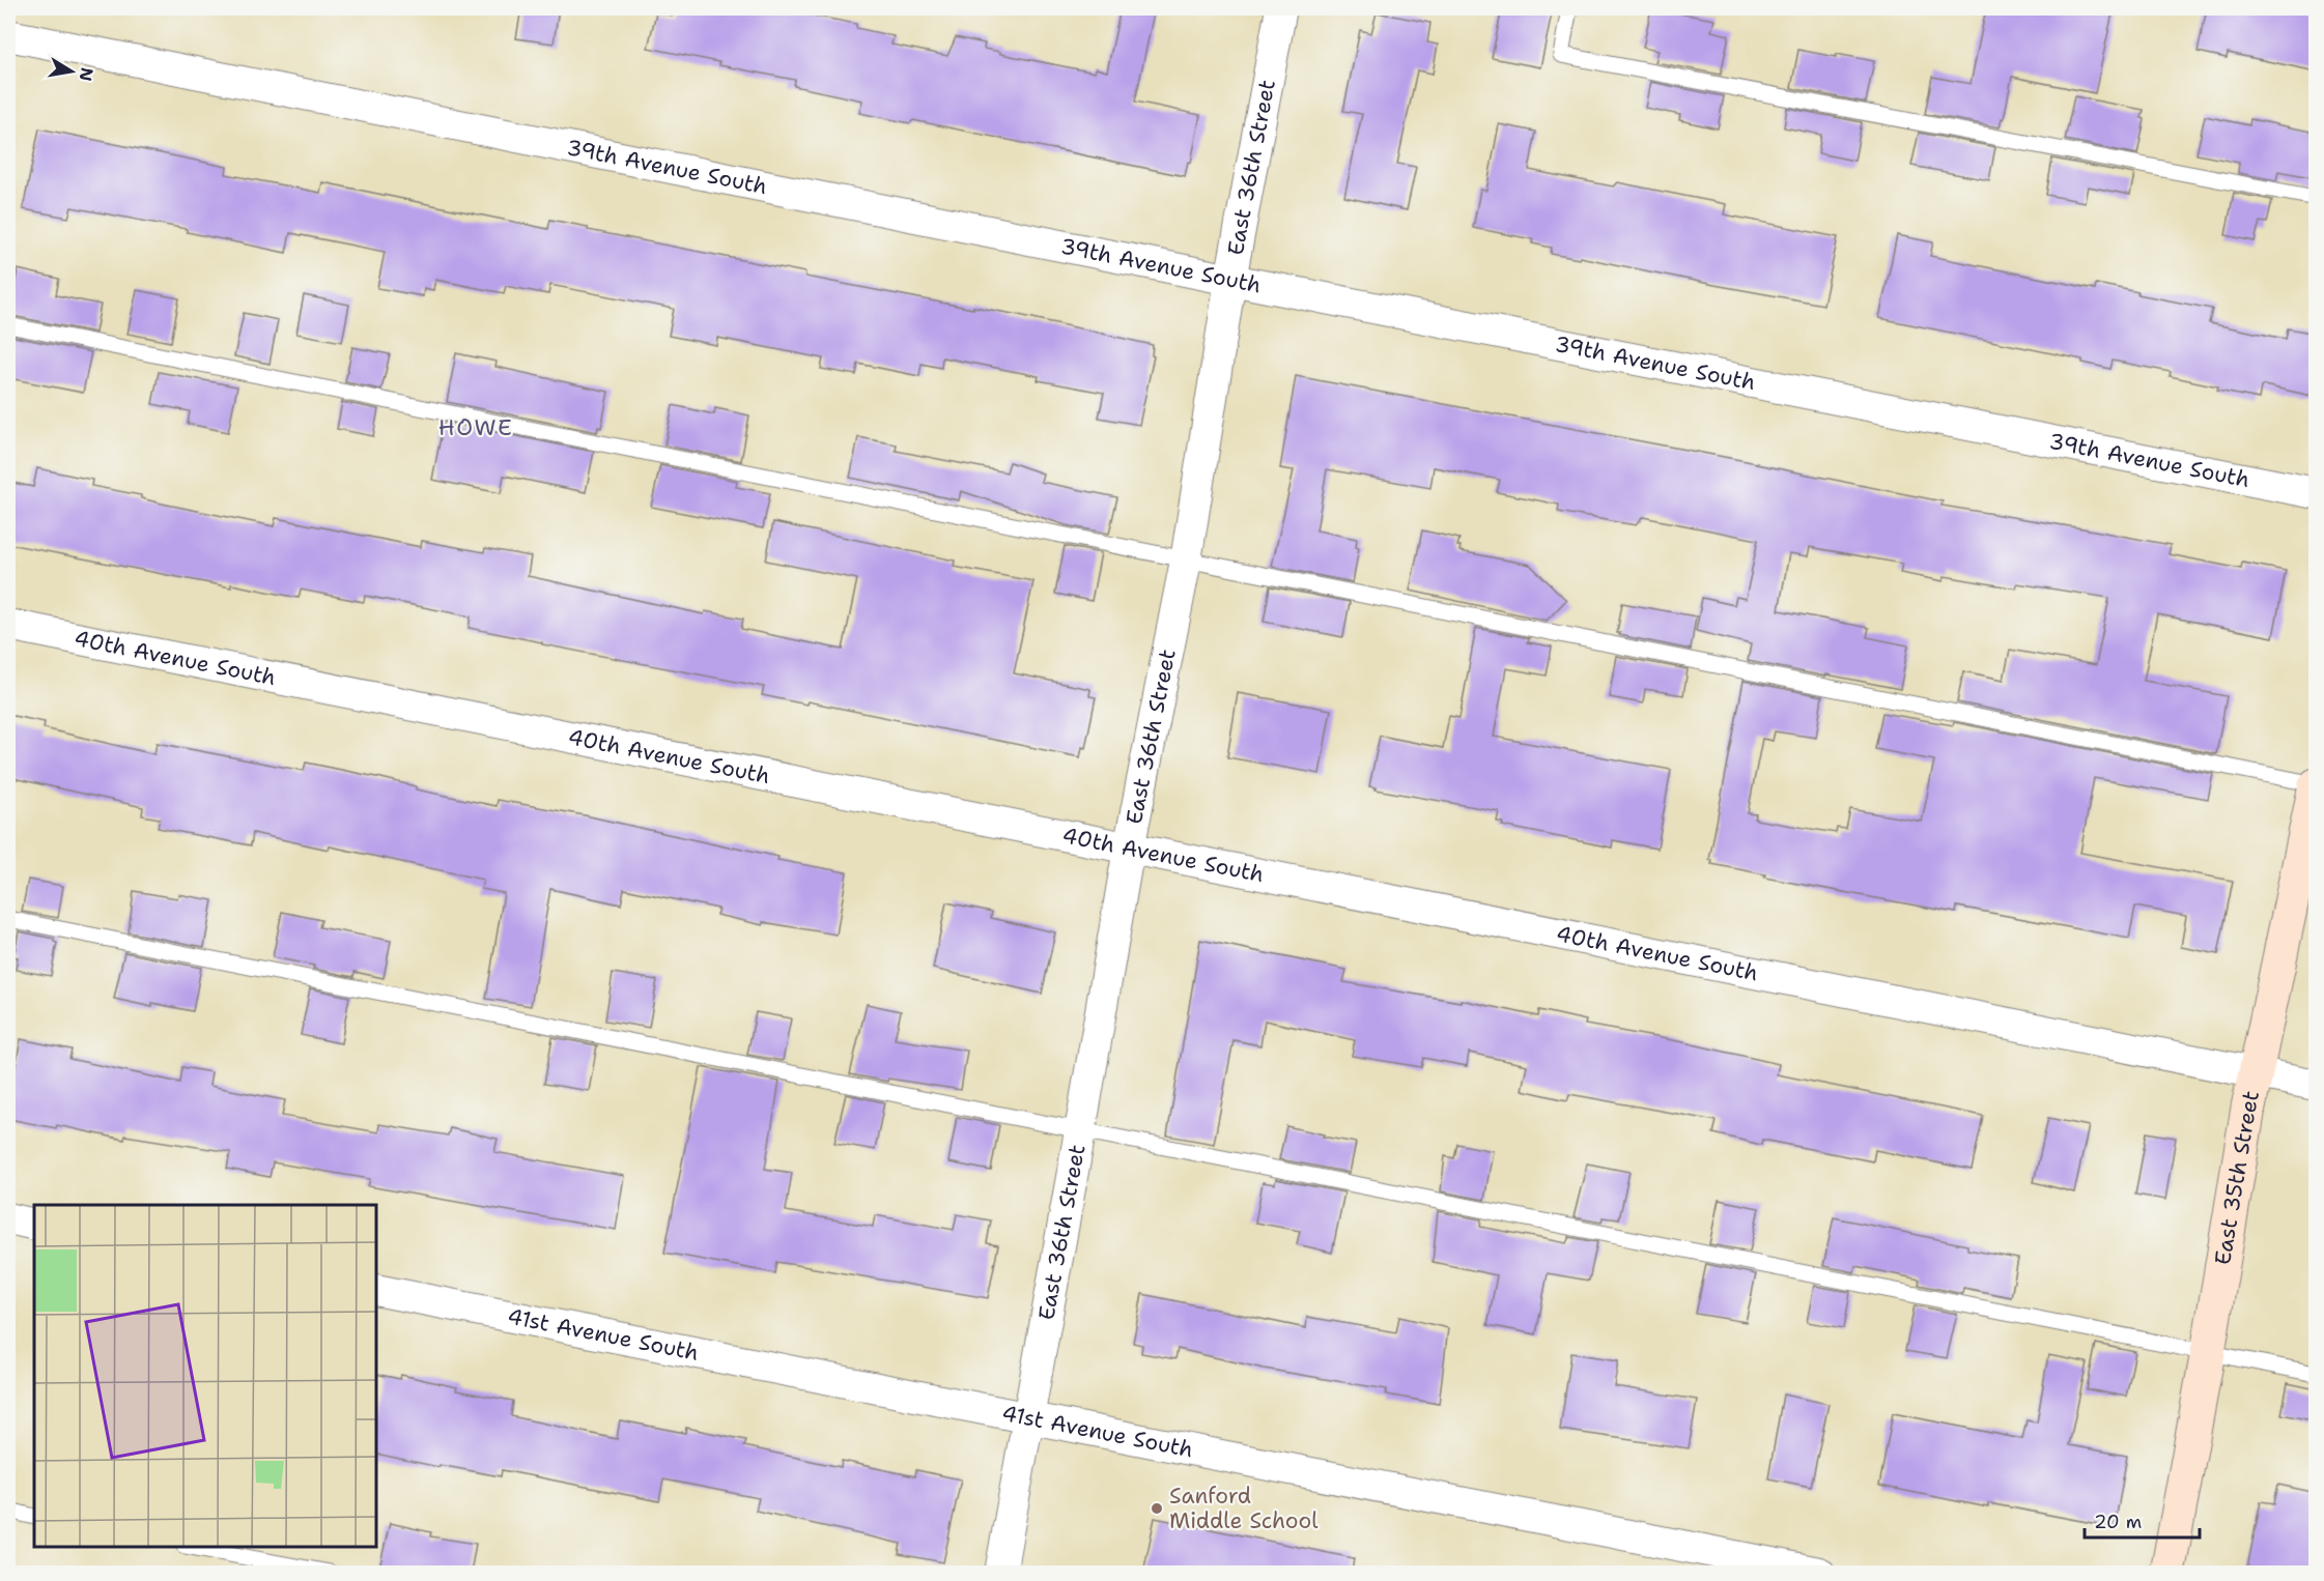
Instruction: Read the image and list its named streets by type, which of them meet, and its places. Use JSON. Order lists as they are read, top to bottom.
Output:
{
  "streets": {
    "street": [
      "39th Avenue South",
      "East 36th Street",
      "40th Avenue South",
      "East 35th Street",
      "41st Avenue South"
    ]
  },
  "crossings": [
    ["39th Avenue South", "East 36th Street"],
    ["East 36th Street", "40th Avenue South"],
    ["East 36th Street", "41st Avenue South"],
    ["40th Avenue South", "East 35th Street"]
  ],
  "districts": ["HOWE"],
  "places": ["Sanford Middle School"],
  "scale_bar": "20 m",
  "north": "right"
}
